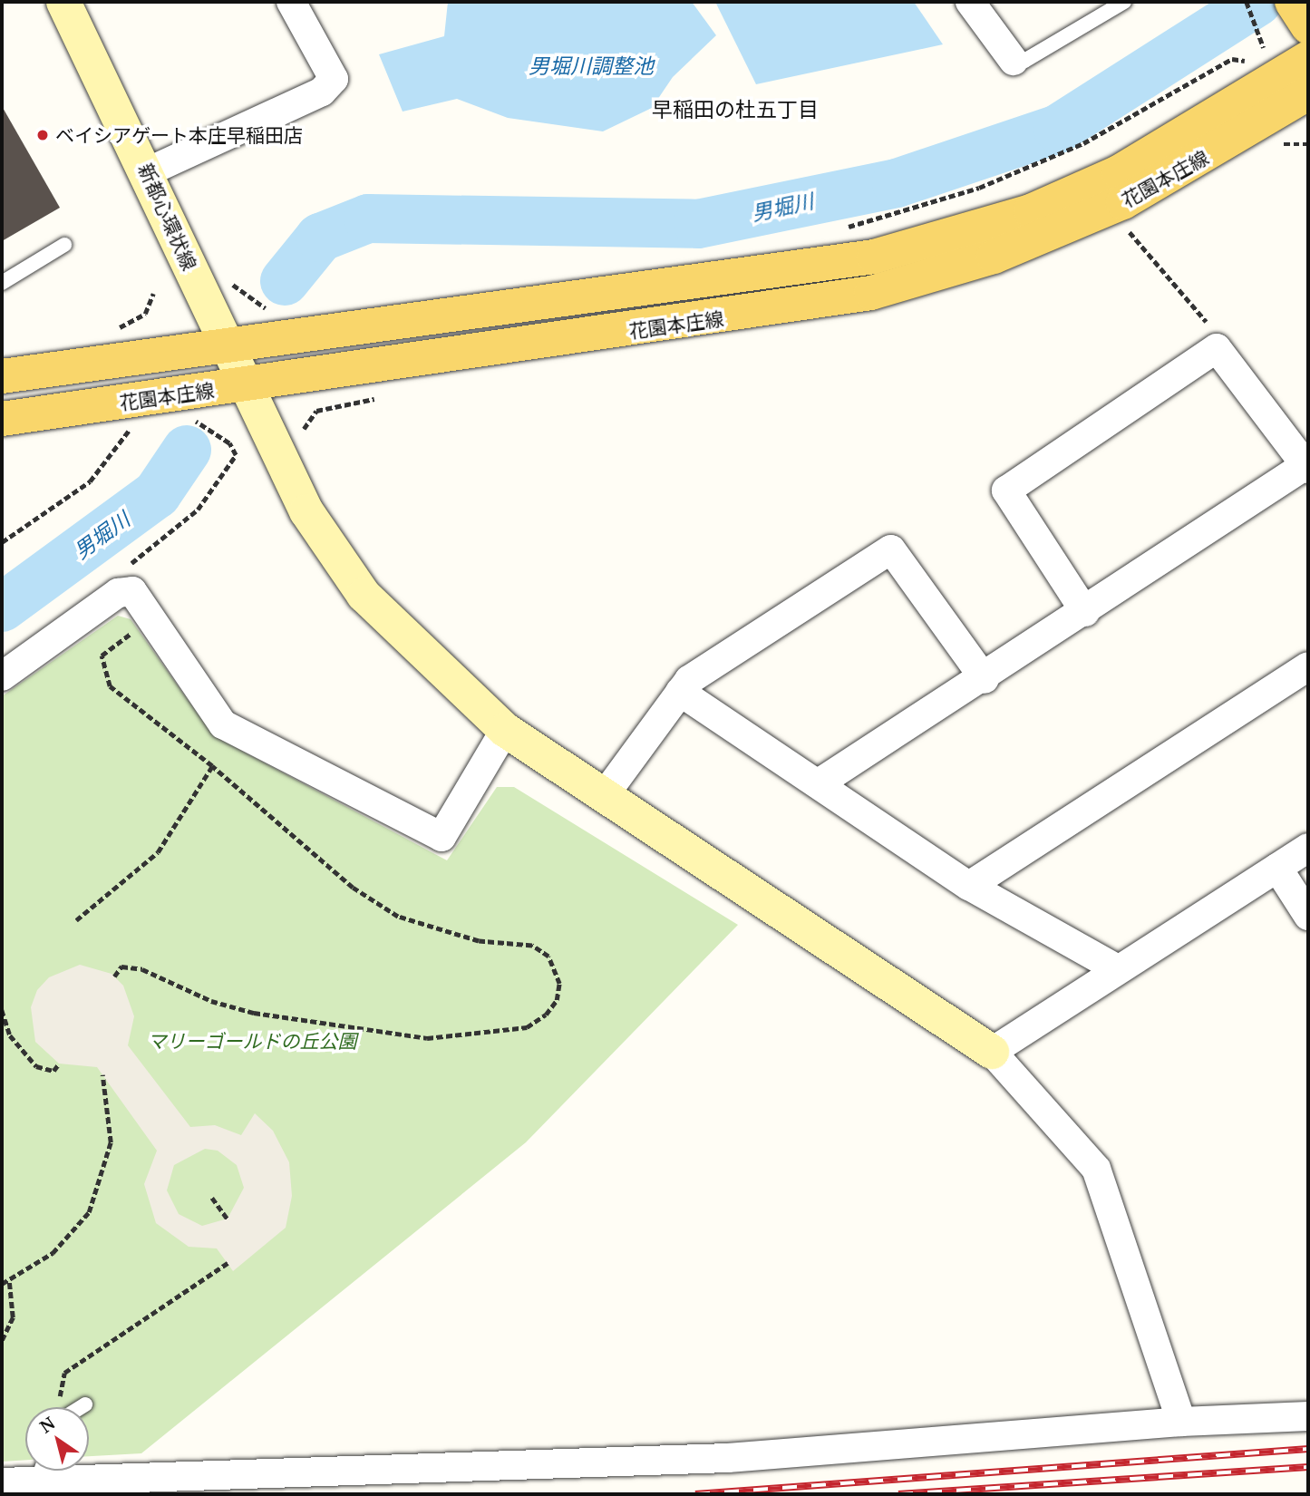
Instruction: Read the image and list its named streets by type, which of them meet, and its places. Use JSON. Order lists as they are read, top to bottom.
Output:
{
  "streets": {
    "main road": ["花園本庄線"],
    "street": ["新都心環状線"]
  },
  "crossings": [
    ["花園本庄線", "新都心環状線"]
  ],
  "districts": ["早稲田の杜五丁目"],
  "water": ["男堀川調整池", "男堀川"],
  "parks": ["マリーゴールドの丘公園"],
  "places": ["ベイシアゲート本庄早稲田店"],
  "north": "top left"
}
